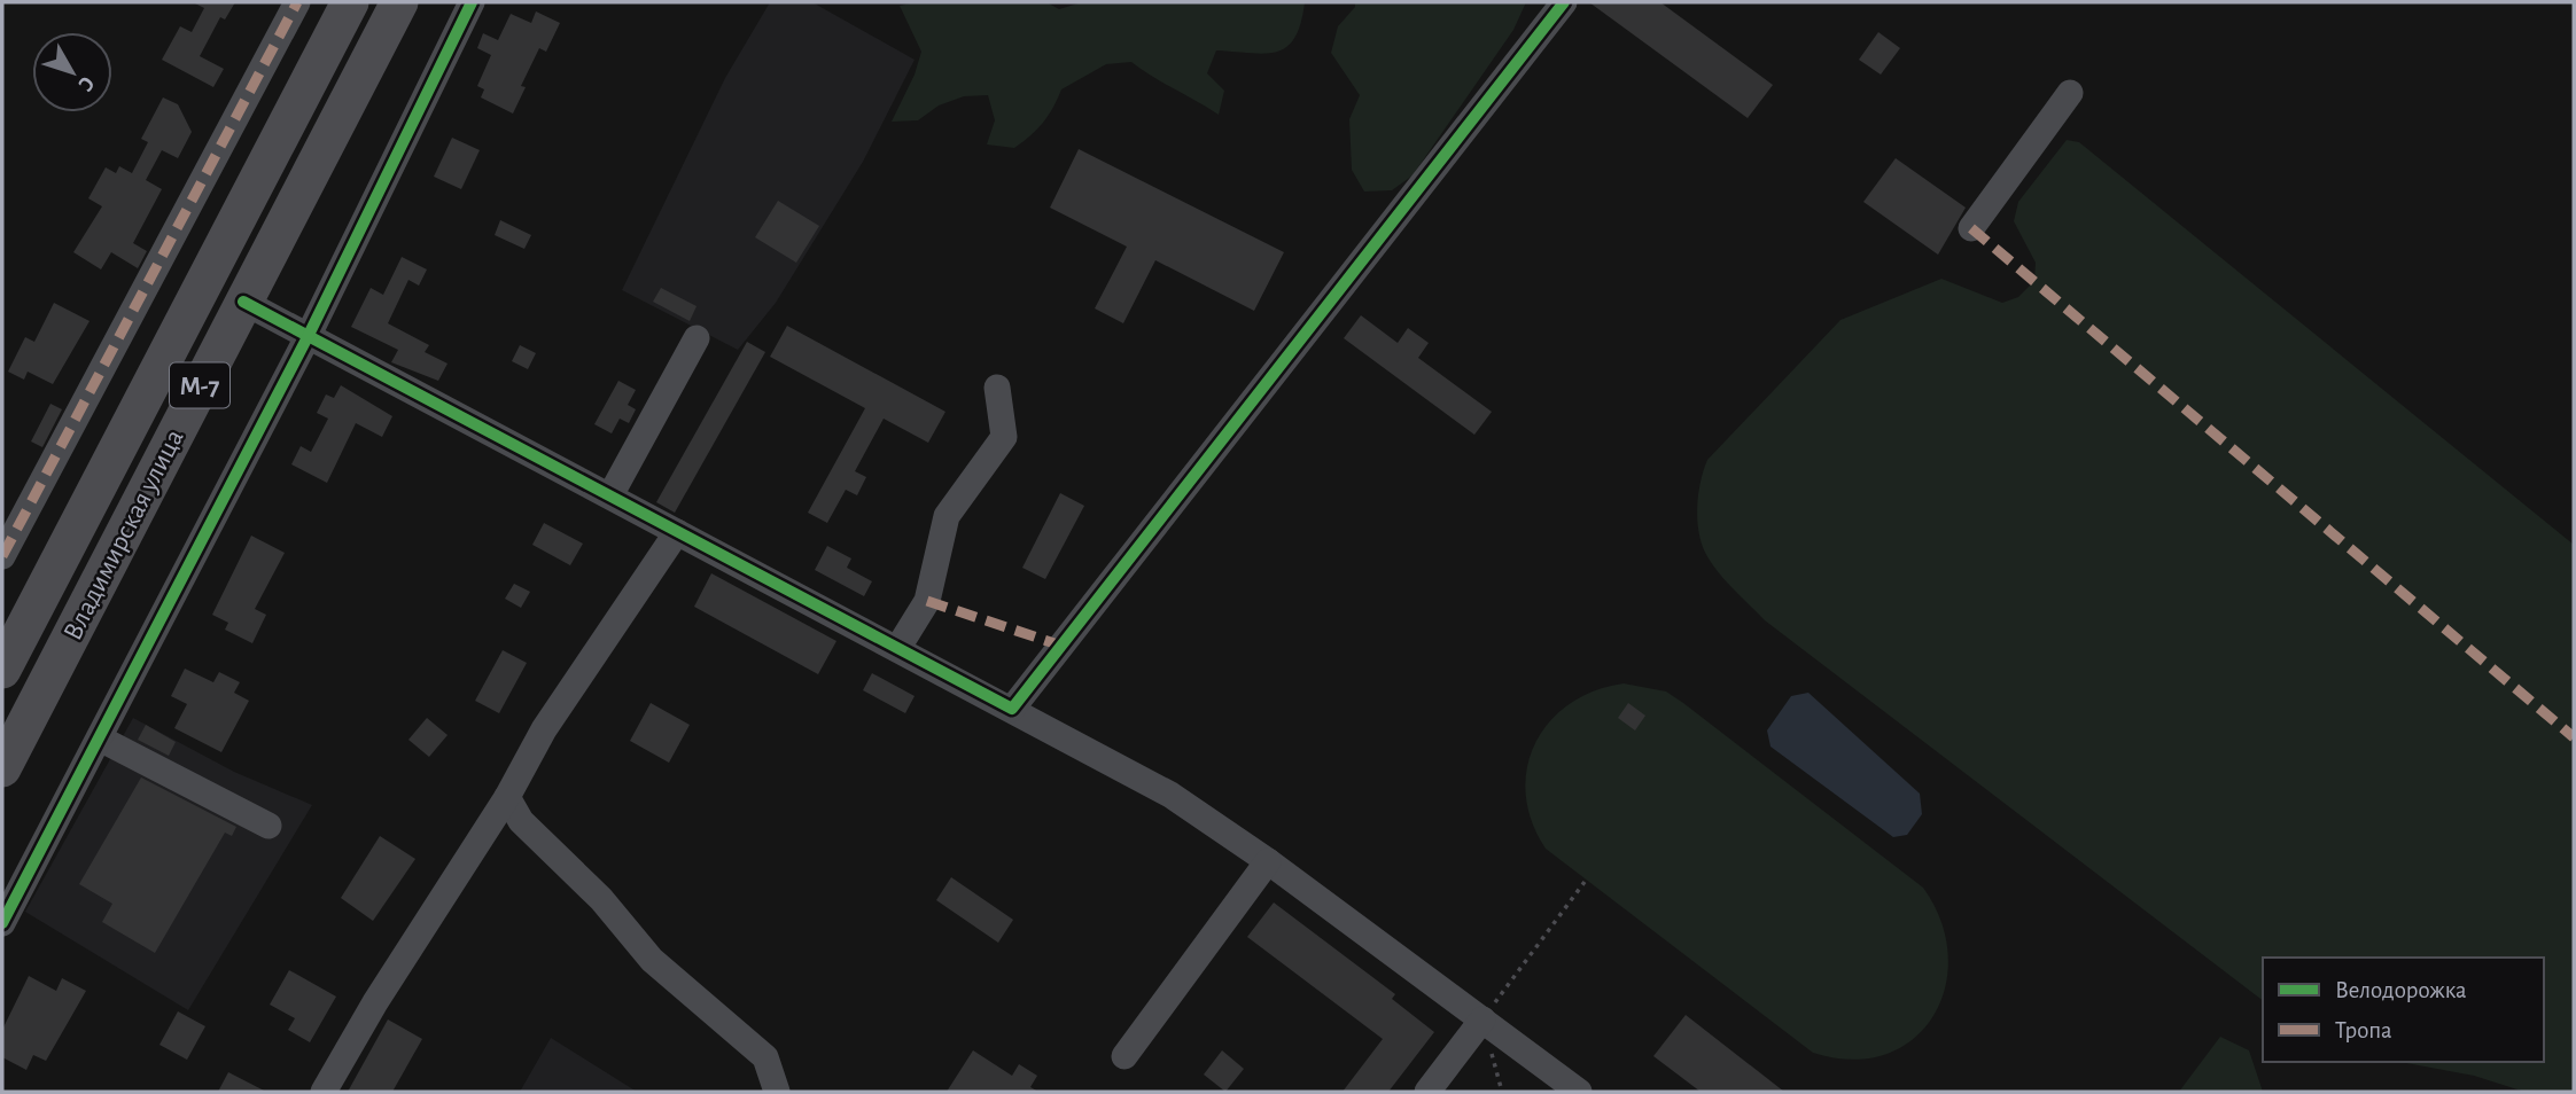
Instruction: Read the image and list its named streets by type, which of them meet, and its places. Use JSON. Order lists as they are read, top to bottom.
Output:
{
  "streets": {
    "highway": ["М-7", "Владимирская улица"]
  },
  "legend": ["Велодорожка", "Тропа"],
  "north": "bottom right"
}
